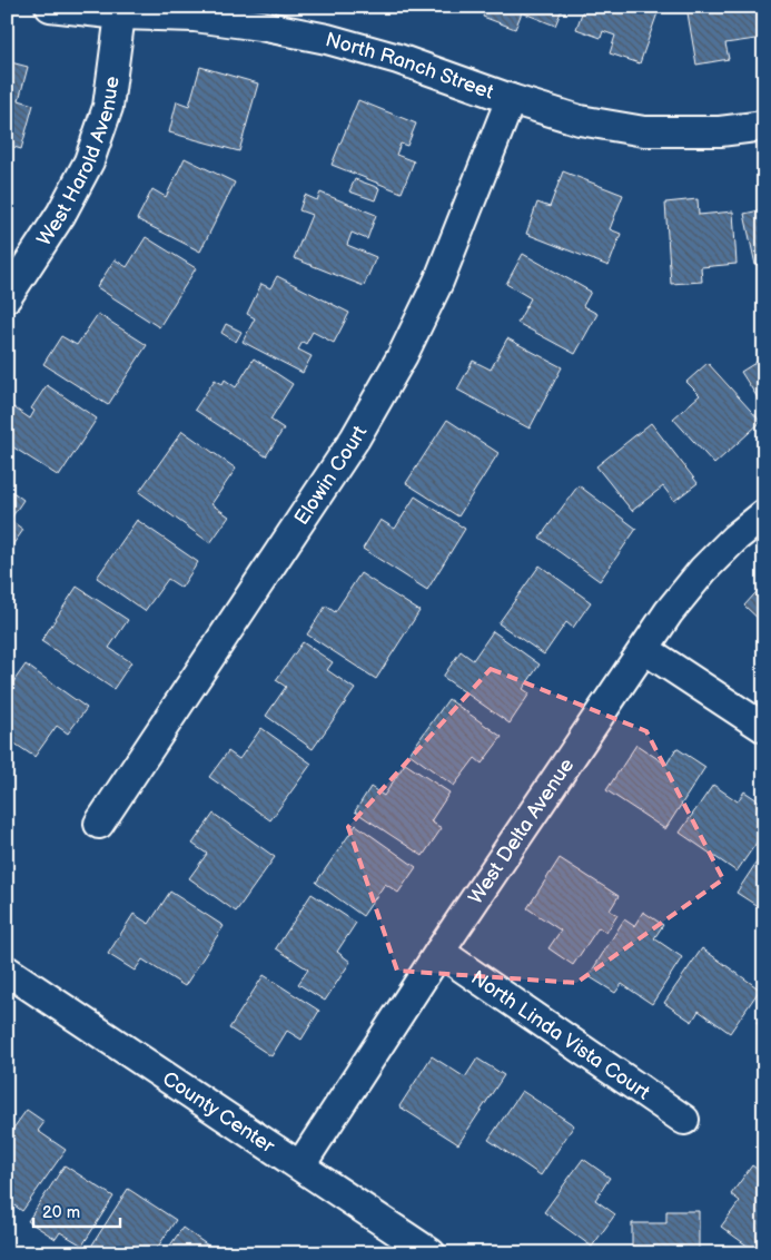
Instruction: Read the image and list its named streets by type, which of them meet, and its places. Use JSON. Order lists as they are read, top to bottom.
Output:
{
  "streets": {
    "street": [
      "North Ranch Street",
      "West Harold Avenue",
      "Elowin Court",
      "West Delta Avenue",
      "North Linda Vista Court",
      "County Center"
    ]
  },
  "crossings": [
    ["North Ranch Street", "West Harold Avenue"],
    ["North Ranch Street", "Elowin Court"],
    ["West Delta Avenue", "North Linda Vista Court"],
    ["West Delta Avenue", "County Center"]
  ],
  "scale_bar": "20 m"
}
